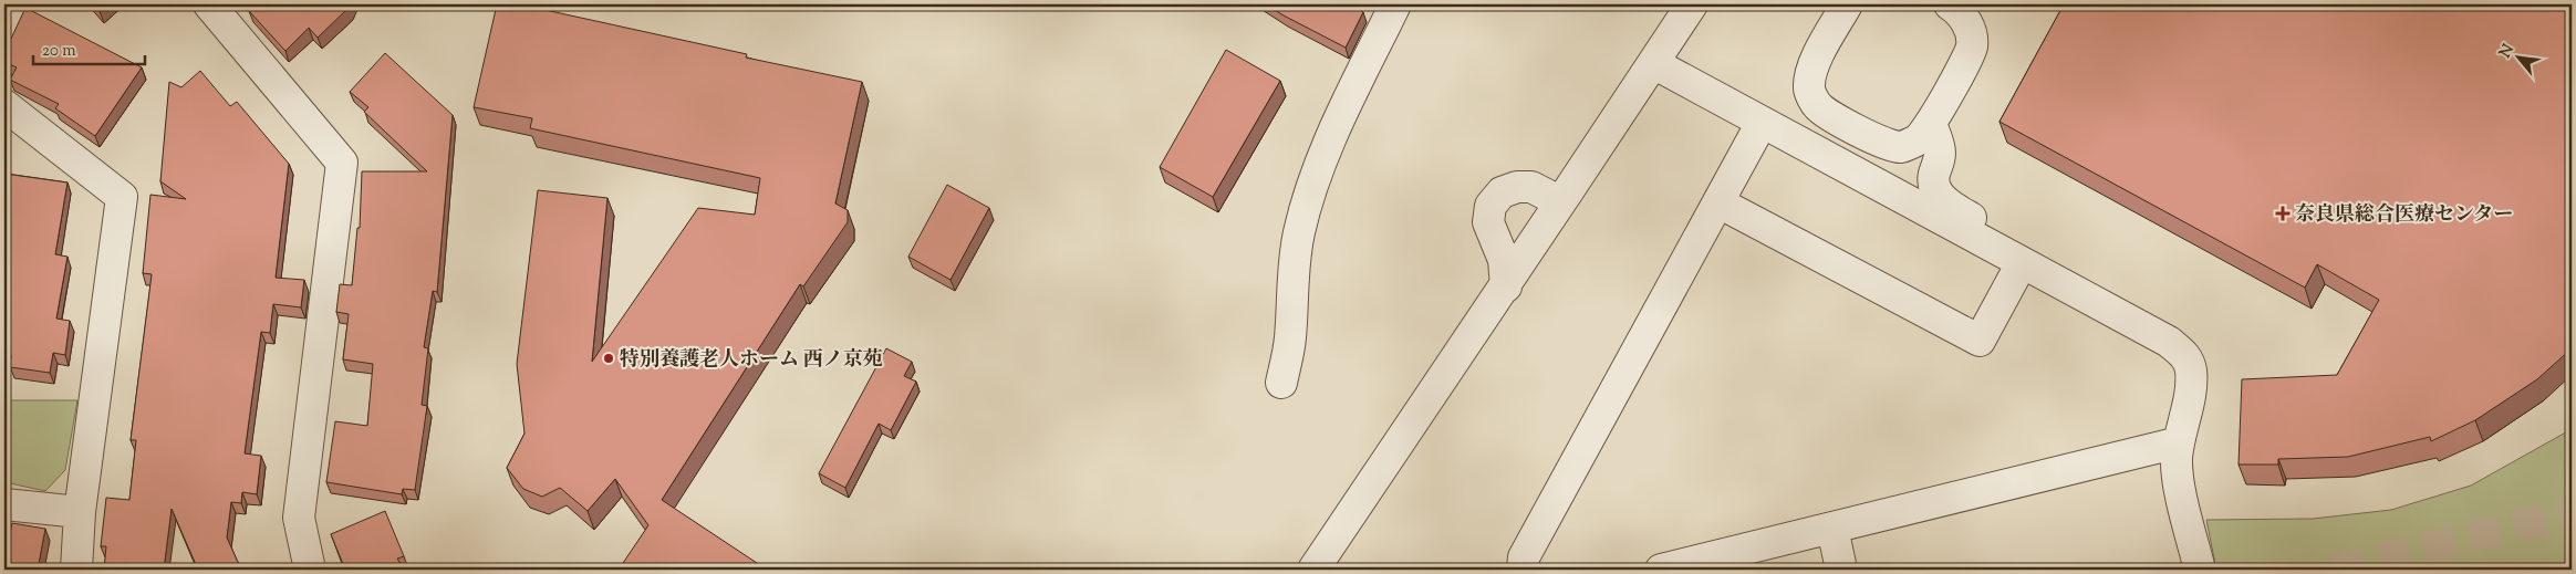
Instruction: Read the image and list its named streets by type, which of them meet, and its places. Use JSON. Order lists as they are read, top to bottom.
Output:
{
  "places": {
    "health": ["奈良県総合医療センター"],
    "other": ["特別養護老人ホーム 西ノ京苑"]
  },
  "scale_bar": "20 m",
  "north": "top left"
}
